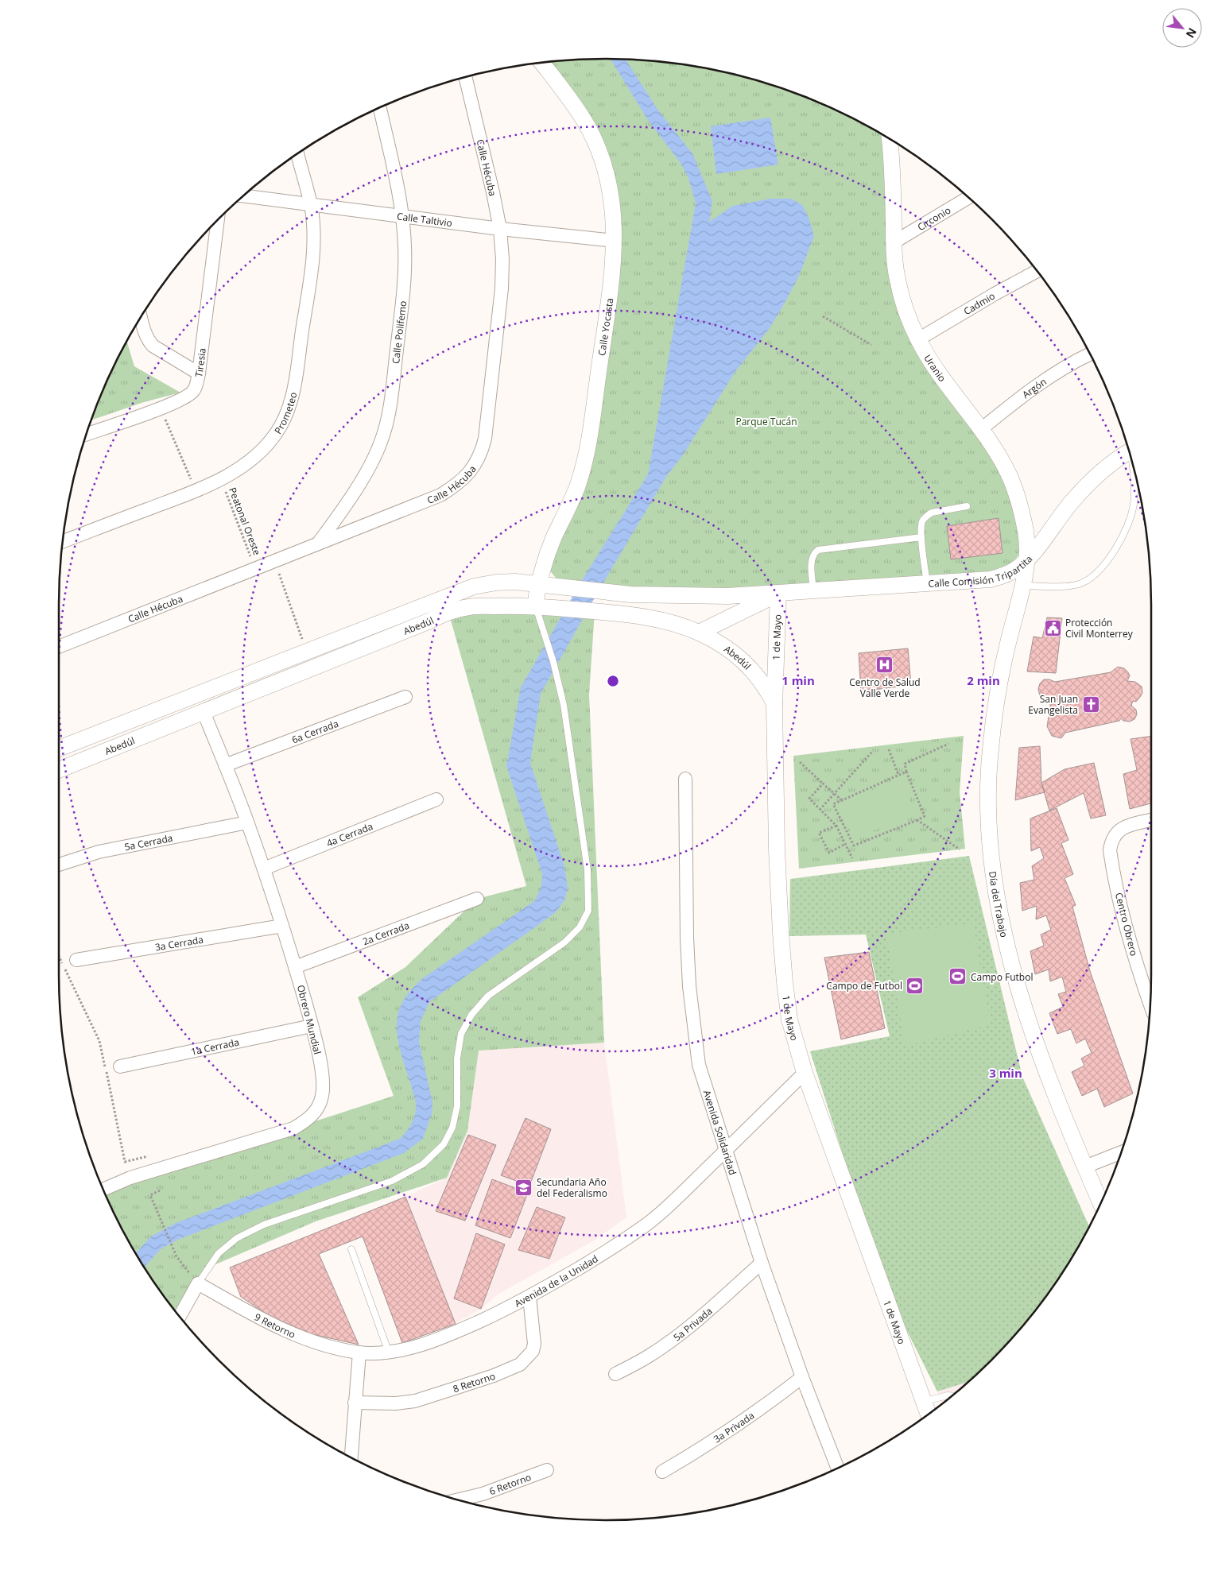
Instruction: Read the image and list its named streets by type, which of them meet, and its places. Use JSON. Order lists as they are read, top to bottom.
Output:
{
  "streets": {
    "street": [
      "Calle Hécuba",
      "Circonio",
      "Calle Taltivio",
      "Cadmio",
      "Calle Yocasta",
      "Calle Polifemo",
      "Tiresia",
      "Uranio",
      "Argón",
      "Prometeo",
      "Calle Comisión Tripartita",
      "Abedúl",
      "1 de Mayo",
      "6a Cerrada",
      "4a Cerrada",
      "5a Cerrada",
      "Día del Trabajo",
      "Centro Obrero",
      "2a Cerrada",
      "3a Cerrada",
      "Obrero Mundial",
      "1a Cerrada",
      "Avenida Solidaridad",
      "Avenida de la Unidad",
      "5a Privada",
      "9 Retorno",
      "8 Retorno",
      "3a Privada",
      "6 Retorno"
    ],
    "path": ["Peatonal Oreste"]
  },
  "crossings": [
    ["Calle Hécuba", "Calle Taltivio"],
    ["Calle Hécuba", "Calle Polifemo"],
    ["Calle Hécuba", "Peatonal Oreste"],
    ["Circonio", "Uranio"],
    ["Calle Taltivio", "Calle Yocasta"],
    ["Calle Taltivio", "Calle Polifemo"],
    ["Calle Taltivio", "Prometeo"],
    ["Cadmio", "Uranio"],
    ["Calle Yocasta", "Abedúl"],
    ["Uranio", "Argón"],
    ["Uranio", "Calle Comisión Tripartita"],
    ["Uranio", "Día del Trabajo"],
    ["Prometeo", "Peatonal Oreste"],
    ["Calle Comisión Tripartita", "Abedúl"],
    ["Calle Comisión Tripartita", "1 de Mayo"],
    ["Abedúl", "1 de Mayo"],
    ["Abedúl", "Obrero Mundial"],
    ["1 de Mayo", "Avenida de la Unidad"],
    ["6a Cerrada", "Obrero Mundial"],
    ["4a Cerrada", "Obrero Mundial"],
    ["5a Cerrada", "Obrero Mundial"],
    ["2a Cerrada", "Obrero Mundial"],
    ["3a Cerrada", "Obrero Mundial"],
    ["Obrero Mundial", "1a Cerrada"],
    ["Avenida Solidaridad", "Avenida de la Unidad"],
    ["Avenida Solidaridad", "5a Privada"],
    ["Avenida Solidaridad", "3a Privada"],
    ["Avenida de la Unidad", "9 Retorno"],
    ["Avenida de la Unidad", "8 Retorno"]
  ],
  "parks": ["Parque Tucán"],
  "places": {
    "public building": ["Protección Civil Monterrey"],
    "hospital": ["Centro de Salud Valle Verde"],
    "church": ["San Juan Evangelista"],
    "sports": ["Campo Futbol", "Campo de Futbol"],
    "school or university": ["Secundaria Año del Federalismo"]
  },
  "north": "bottom right",
  "rings": ["1 min", "2 min", "3 min"]
}
